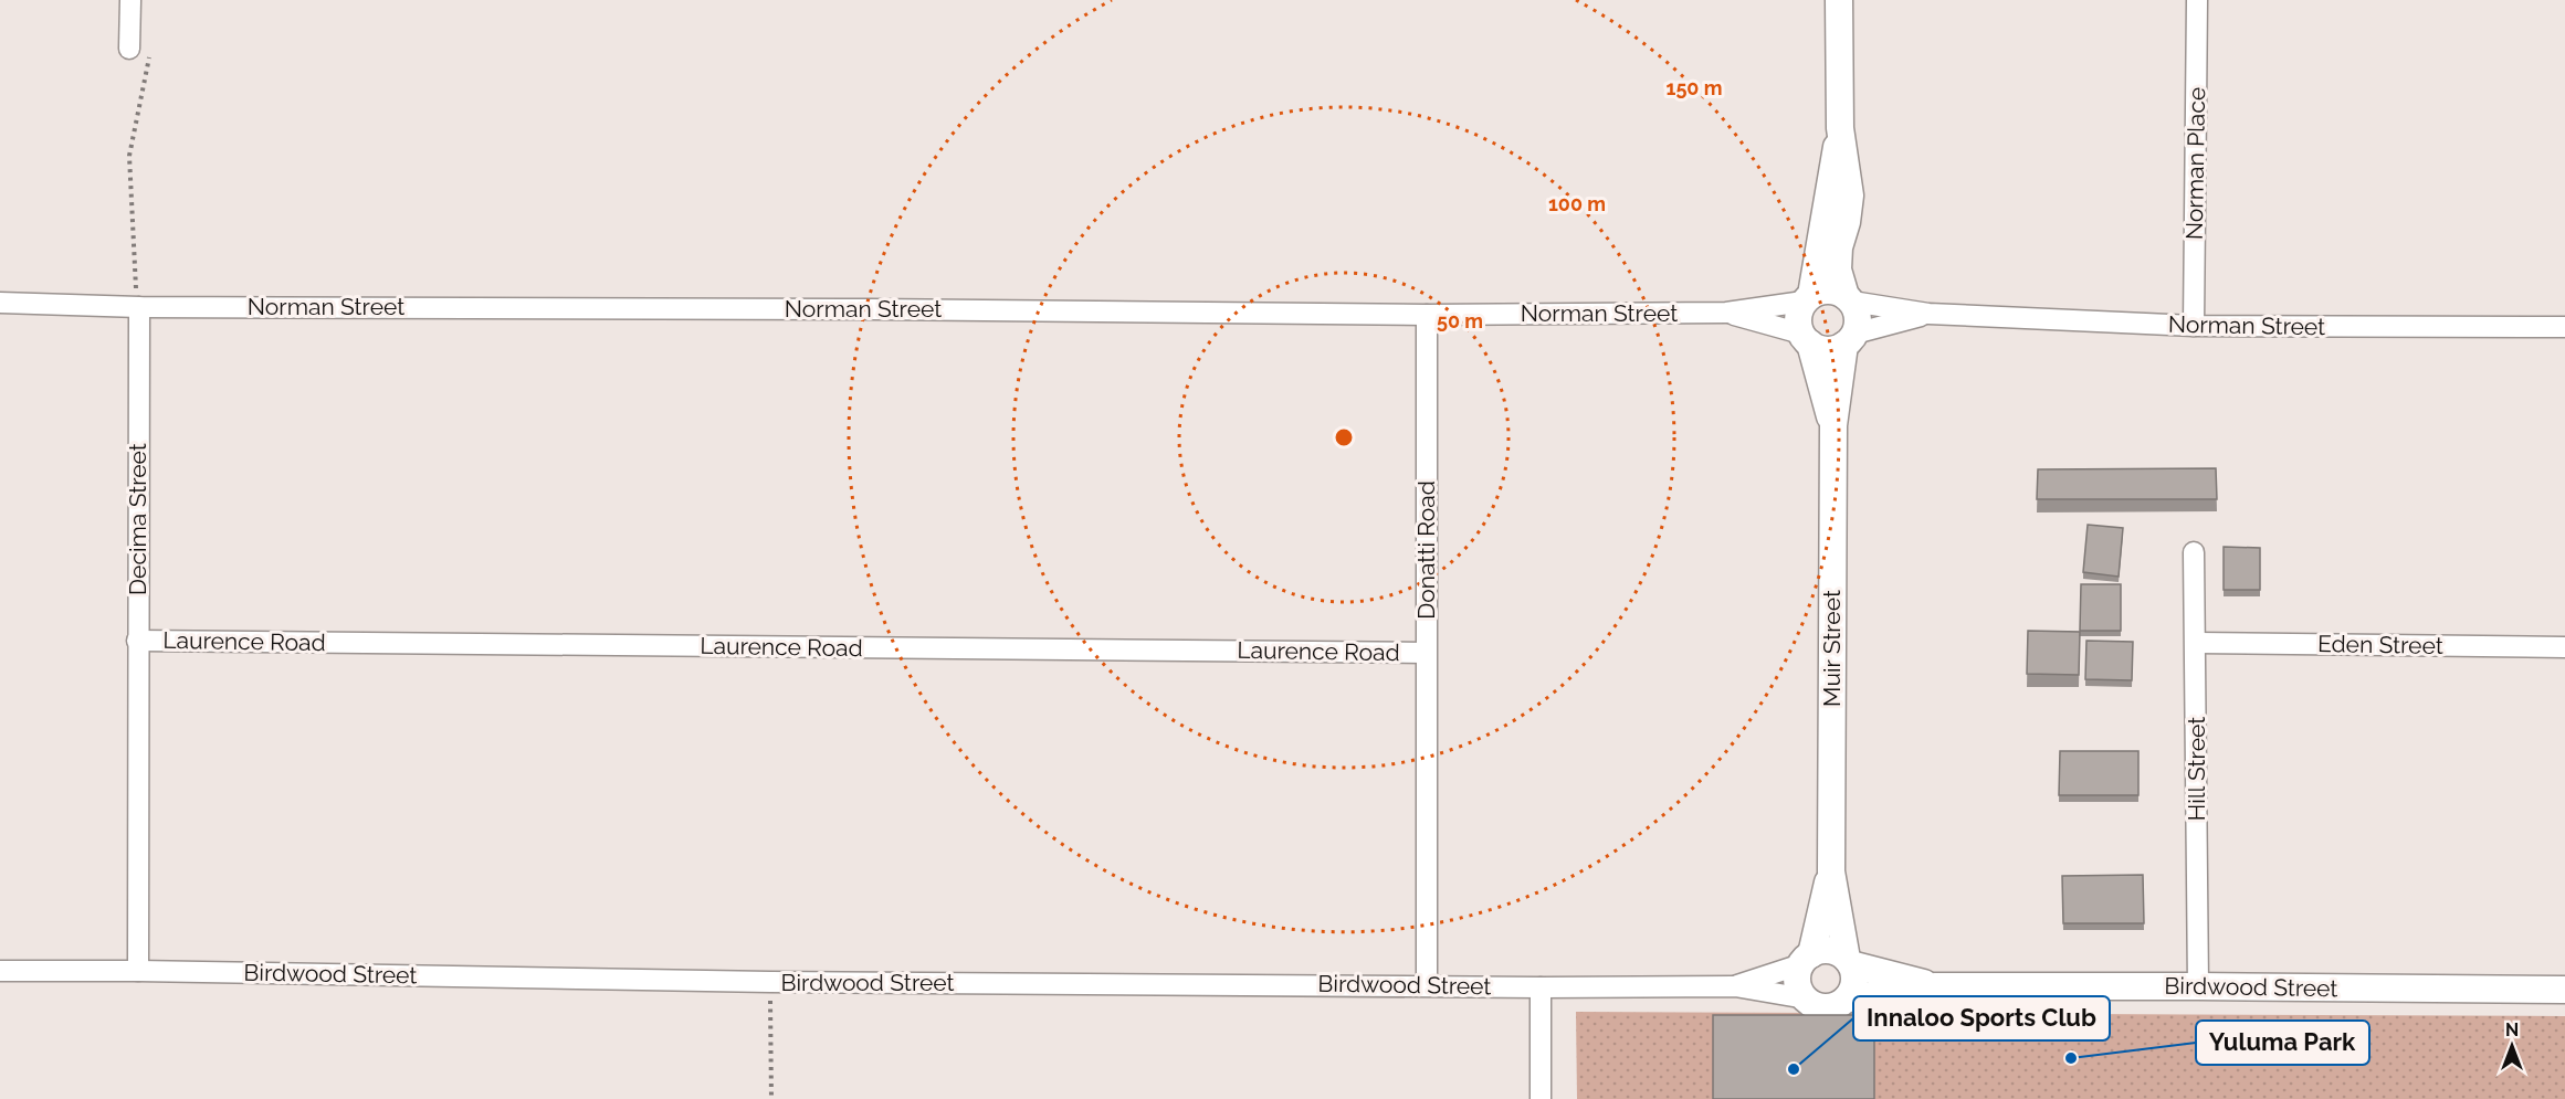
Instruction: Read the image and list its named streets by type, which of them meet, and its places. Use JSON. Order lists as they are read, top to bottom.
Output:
{
  "streets": {
    "street": [
      "Norman Place",
      "Norman Street",
      "Decima Street",
      "Donatti Road",
      "Laurence Road",
      "Eden Street",
      "Muir Street",
      "Hill Street",
      "Birdwood Street"
    ]
  },
  "crossings": [
    ["Norman Place", "Norman Street"],
    ["Norman Street", "Decima Street"],
    ["Norman Street", "Donatti Road"],
    ["Norman Street", "Muir Street"],
    ["Decima Street", "Laurence Road"],
    ["Decima Street", "Birdwood Street"],
    ["Donatti Road", "Laurence Road"],
    ["Donatti Road", "Birdwood Street"],
    ["Eden Street", "Hill Street"],
    ["Muir Street", "Birdwood Street"],
    ["Hill Street", "Birdwood Street"]
  ],
  "places": ["Yuluma Park", "Innaloo Sports Club"],
  "north": "top",
  "rings": ["150 m", "100 m", "50 m"]
}
